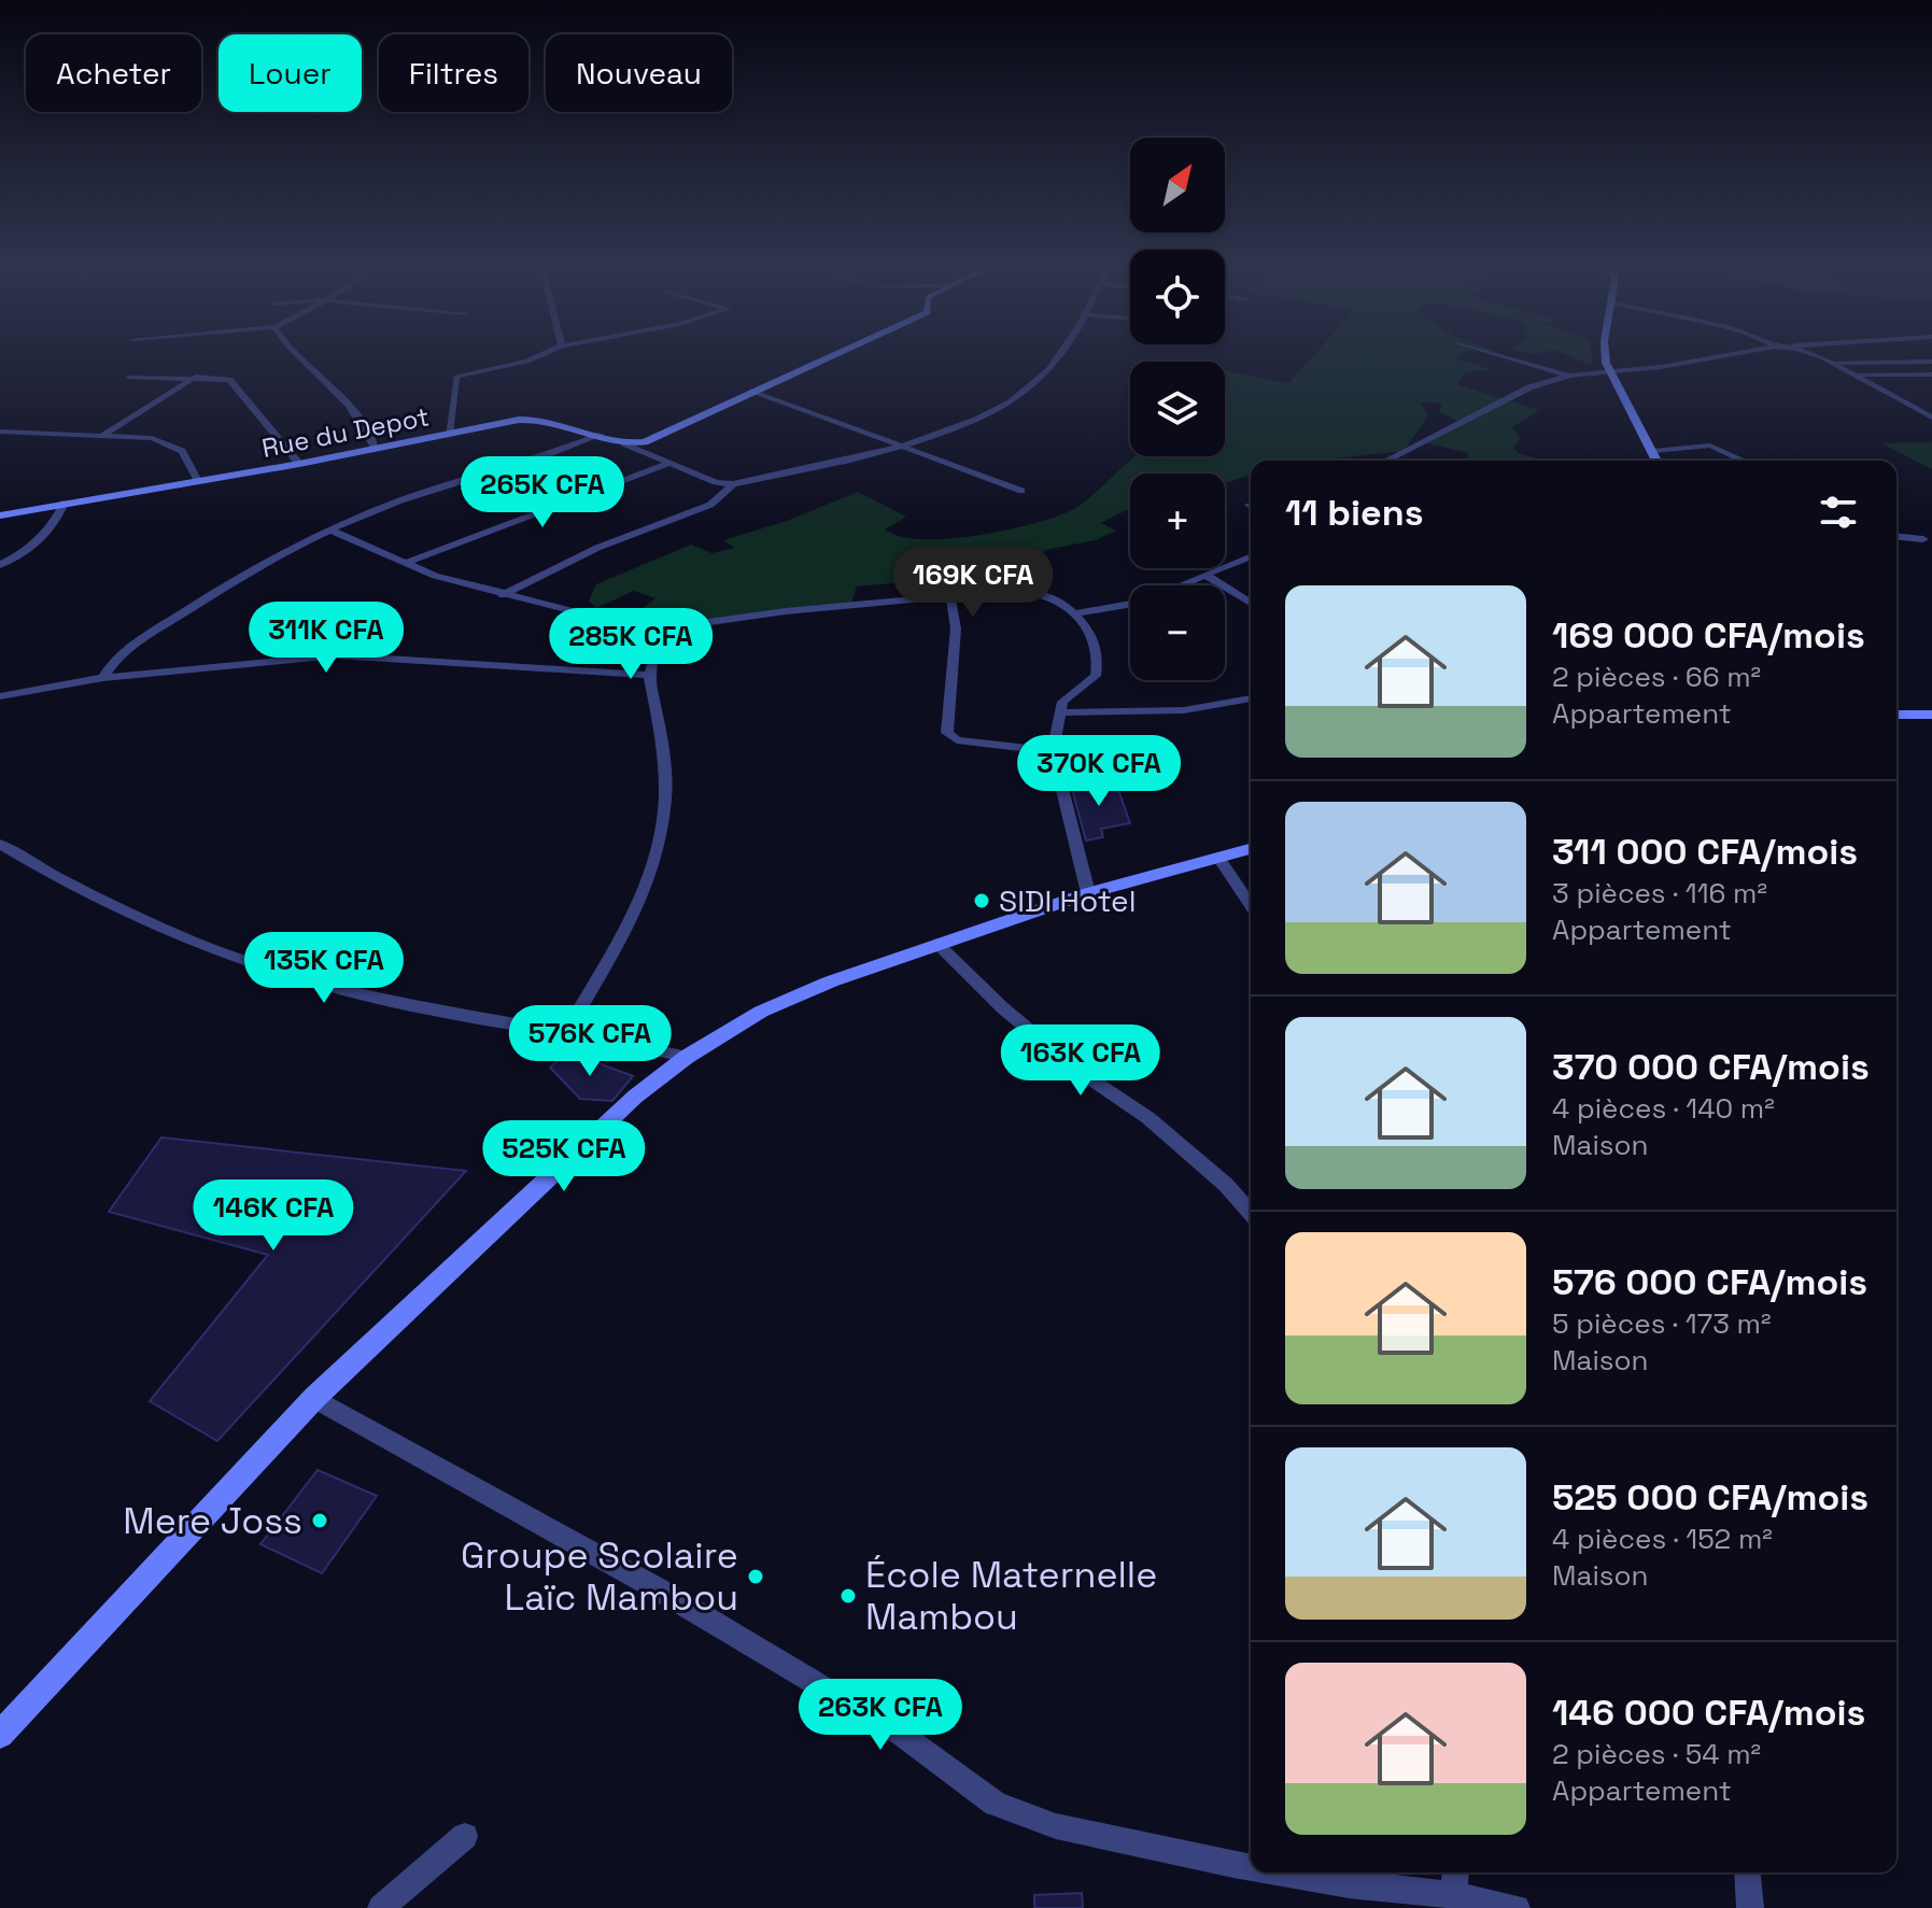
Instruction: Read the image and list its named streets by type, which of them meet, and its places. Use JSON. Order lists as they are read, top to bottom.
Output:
{
  "streets": {
    "street": ["Rue du Depot"]
  },
  "places": [
    "SIDI Hotel",
    "Mere Joss",
    "Groupe Scolaire Laïc Mambou",
    "École Maternelle Mambou"
  ],
  "north": "top right",
  "page": {
    "chip": [
      "Acheter",
      "Louer",
      "Filtres",
      "Nouveau"
    ],
    "map_buttons": ["+", "−"],
    "price": [
      "265K CFA",
      "169K CFA",
      "311K CFA",
      "285K CFA",
      "370K CFA",
      "135K CFA",
      "576K CFA",
      "163K CFA",
      "525K CFA",
      "146K CFA",
      "263K CFA"
    ],
    "heading": "11 biens",
    "list": [
      {
        "name": "169 000 CFA/mois",
        "note": "2 pièces · 66 m² · Appartement"
      },
      {
        "name": "311 000 CFA/mois",
        "note": "3 pièces · 116 m² · Appartement"
      },
      {
        "name": "370 000 CFA/mois",
        "note": "4 pièces · 140 m² · Maison"
      },
      {
        "name": "576 000 CFA/mois",
        "note": "5 pièces · 173 m² · Maison"
      },
      {
        "name": "525 000 CFA/mois",
        "note": "4 pièces · 152 m² · Maison"
      },
      {
        "name": "146 000 CFA/mois",
        "note": "2 pièces · 54 m² · Appartement"
      }
    ]
  }
}
